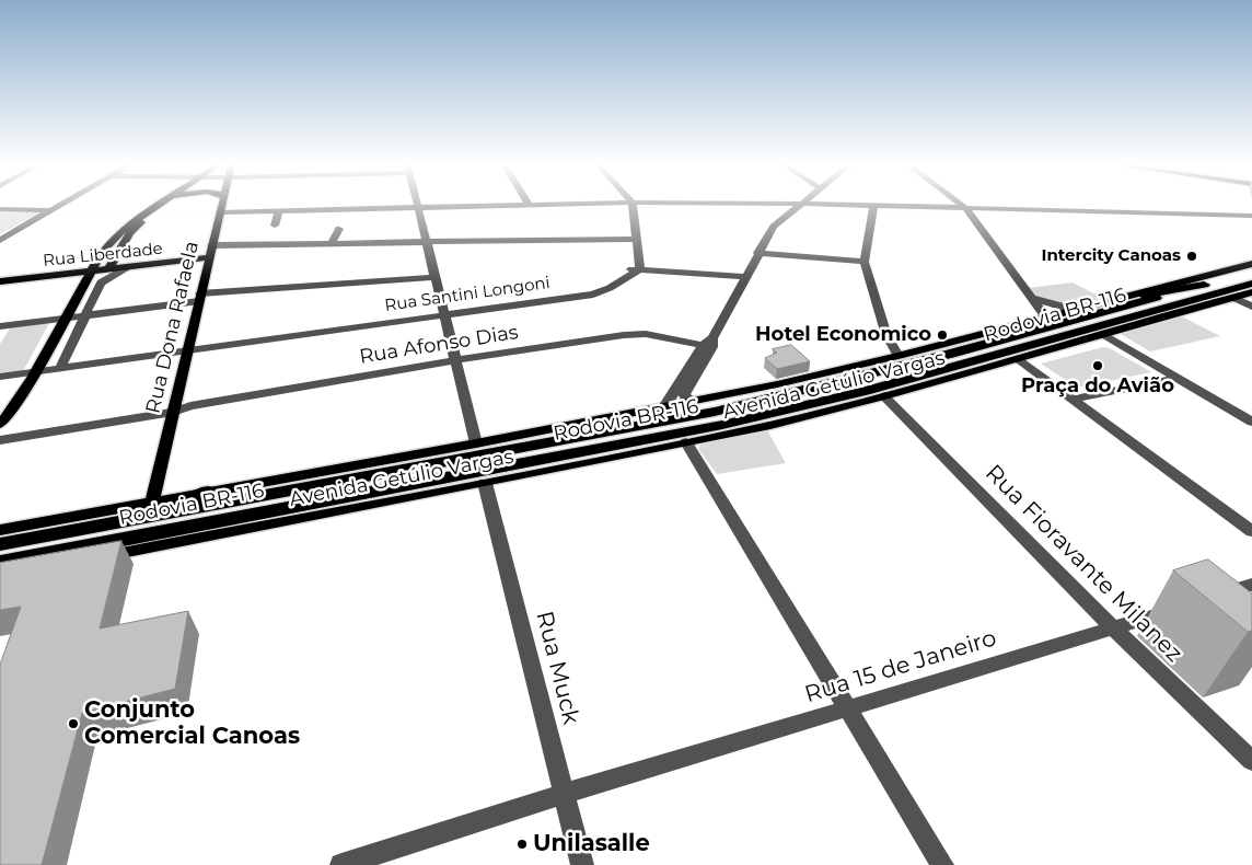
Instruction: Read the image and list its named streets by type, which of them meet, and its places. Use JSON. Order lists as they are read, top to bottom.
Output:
{
  "streets": {
    "highway": ["Rodovia BR-116"],
    "main road": ["Rua Liberdade", "Rua Dona Rafaela", "Avenida Getúlio Vargas"],
    "street": [
      "Rua Santini Longoni",
      "Rua Afonso Dias",
      "Rua Fioravante Milanez",
      "Rua 15 de Janeiro",
      "Rua Muck"
    ]
  },
  "crossings": [
    ["Rua Liberdade", "Rua Dona Rafaela"],
    ["Rua Santini Longoni", "Rua Dona Rafaela"],
    ["Rodovia BR-116", "Rua Dona Rafaela"],
    ["Rua Dona Rafaela", "Rua Afonso Dias"],
    ["Avenida Getúlio Vargas", "Rua Fioravante Milanez"],
    ["Avenida Getúlio Vargas", "Rua Muck"],
    ["Rua Fioravante Milanez", "Rua 15 de Janeiro"],
    ["Rua 15 de Janeiro", "Rua Muck"]
  ],
  "places": [
    "Intercity Canoas",
    "Hotel Economico",
    "Praça do Avião",
    "Conjunto Comercial Canoas",
    "Unilasalle"
  ]
}
